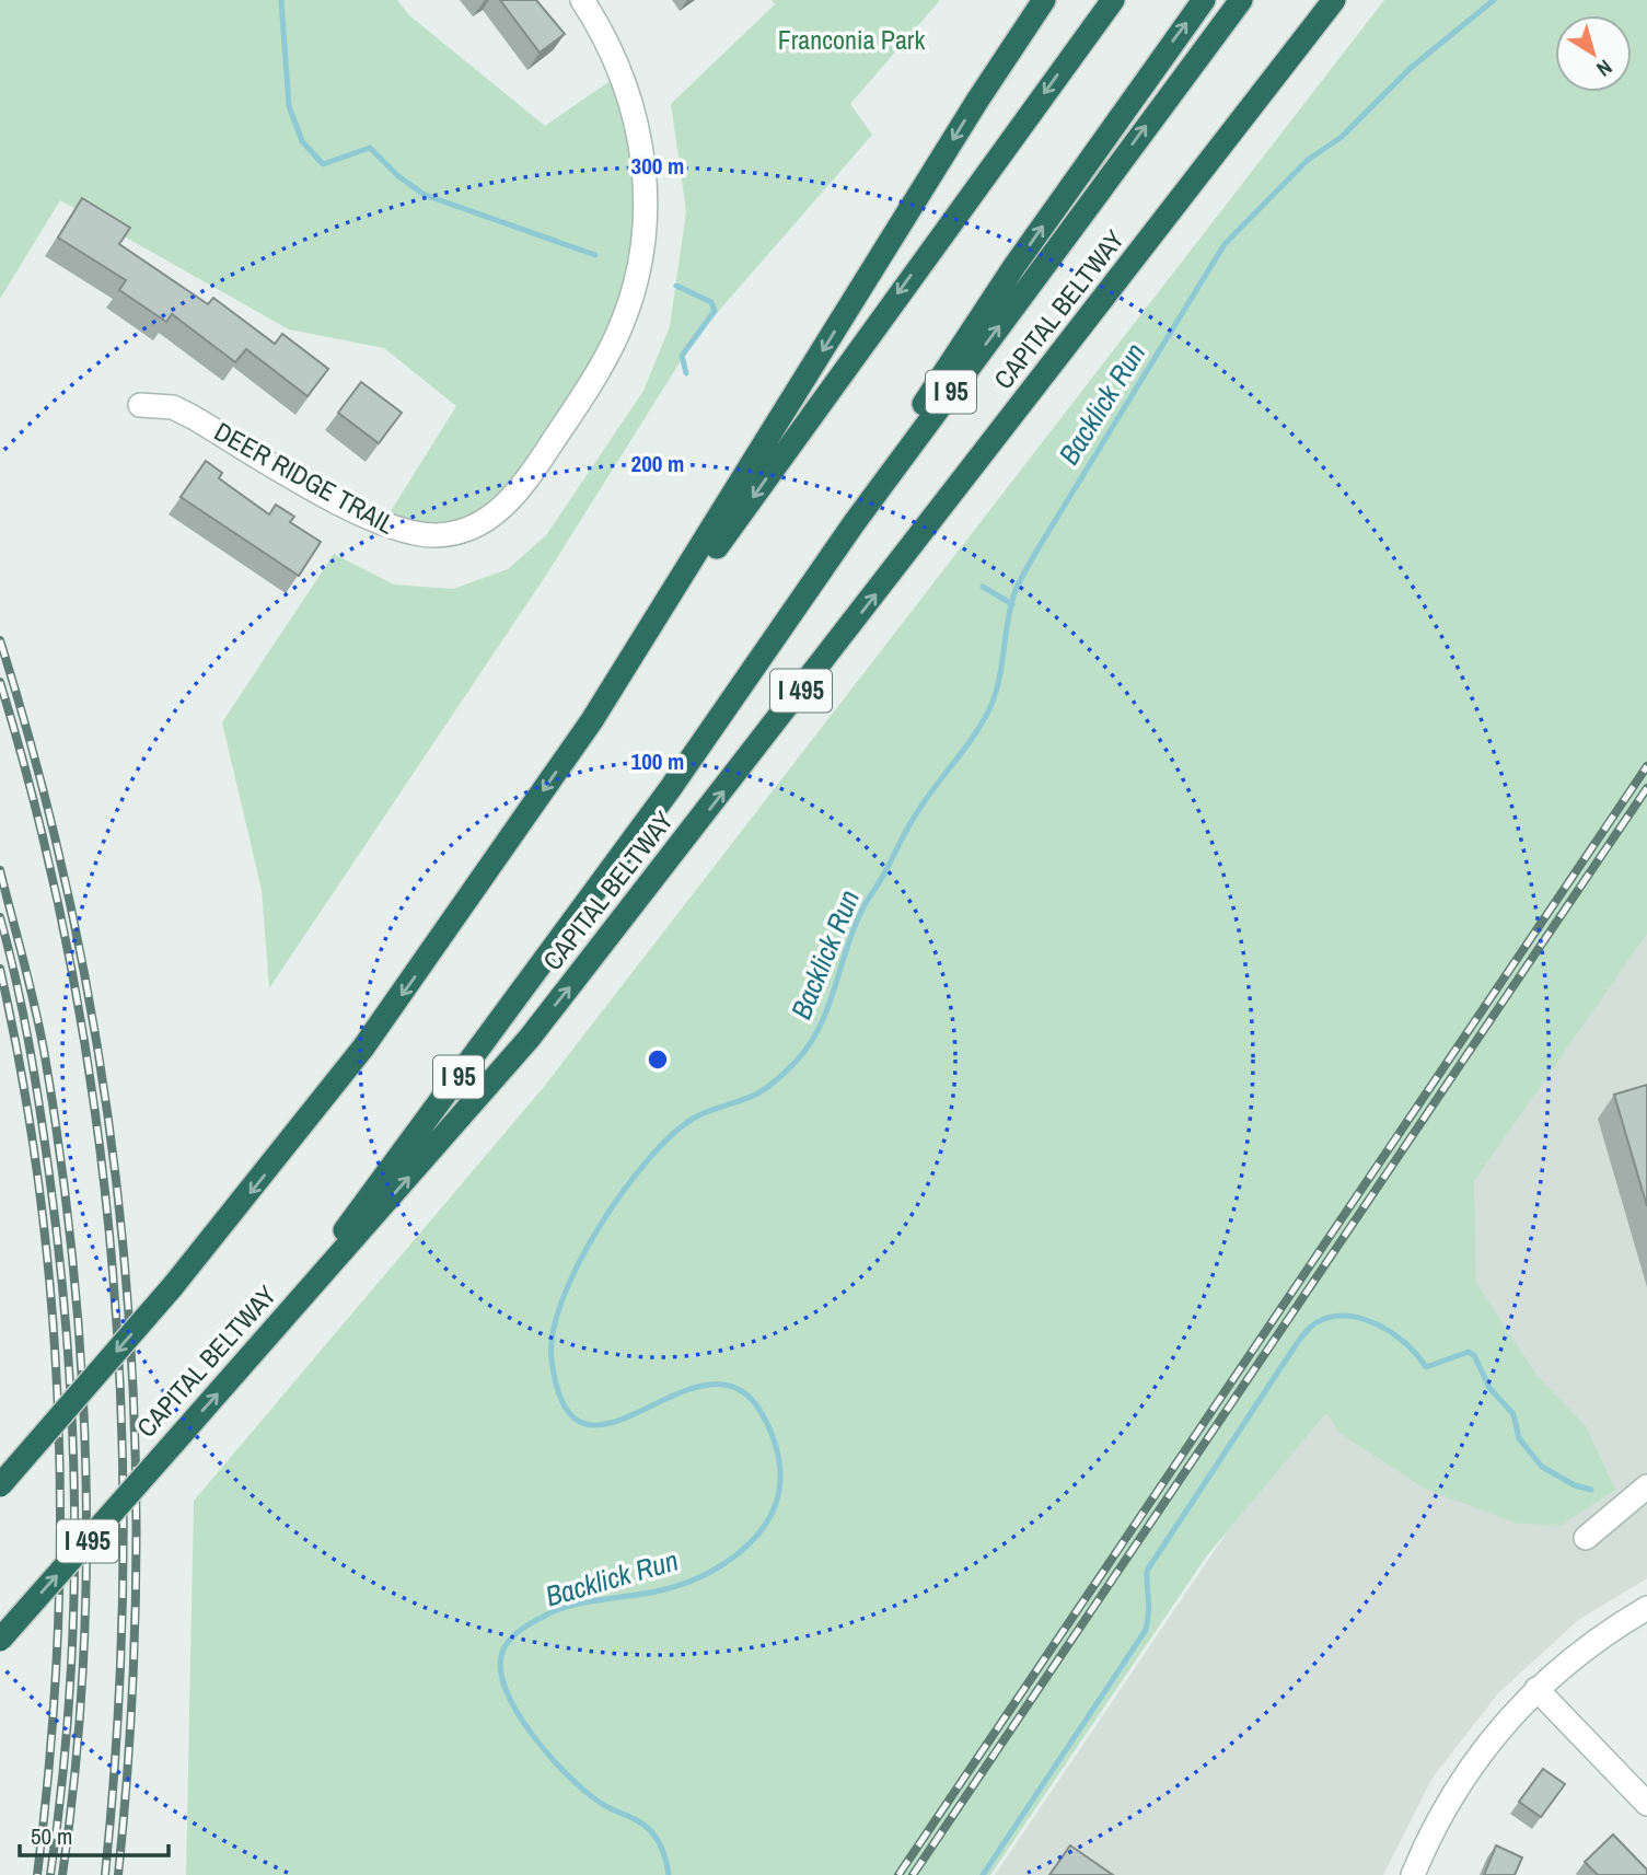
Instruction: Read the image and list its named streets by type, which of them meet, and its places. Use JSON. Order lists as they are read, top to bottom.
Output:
{
  "streets": {
    "highway": ["CAPITAL BELTWAY", "I 95", "I 495"],
    "street": ["DEER RIDGE TRAIL"]
  },
  "crossings": [
    ["CAPITAL BELTWAY", "I 95"]
  ],
  "water": ["Backlick Run"],
  "parks": ["Franconia Park"],
  "scale_bar": "50 m",
  "north": "bottom right",
  "rings": ["300 m", "200 m", "100 m"]
}
